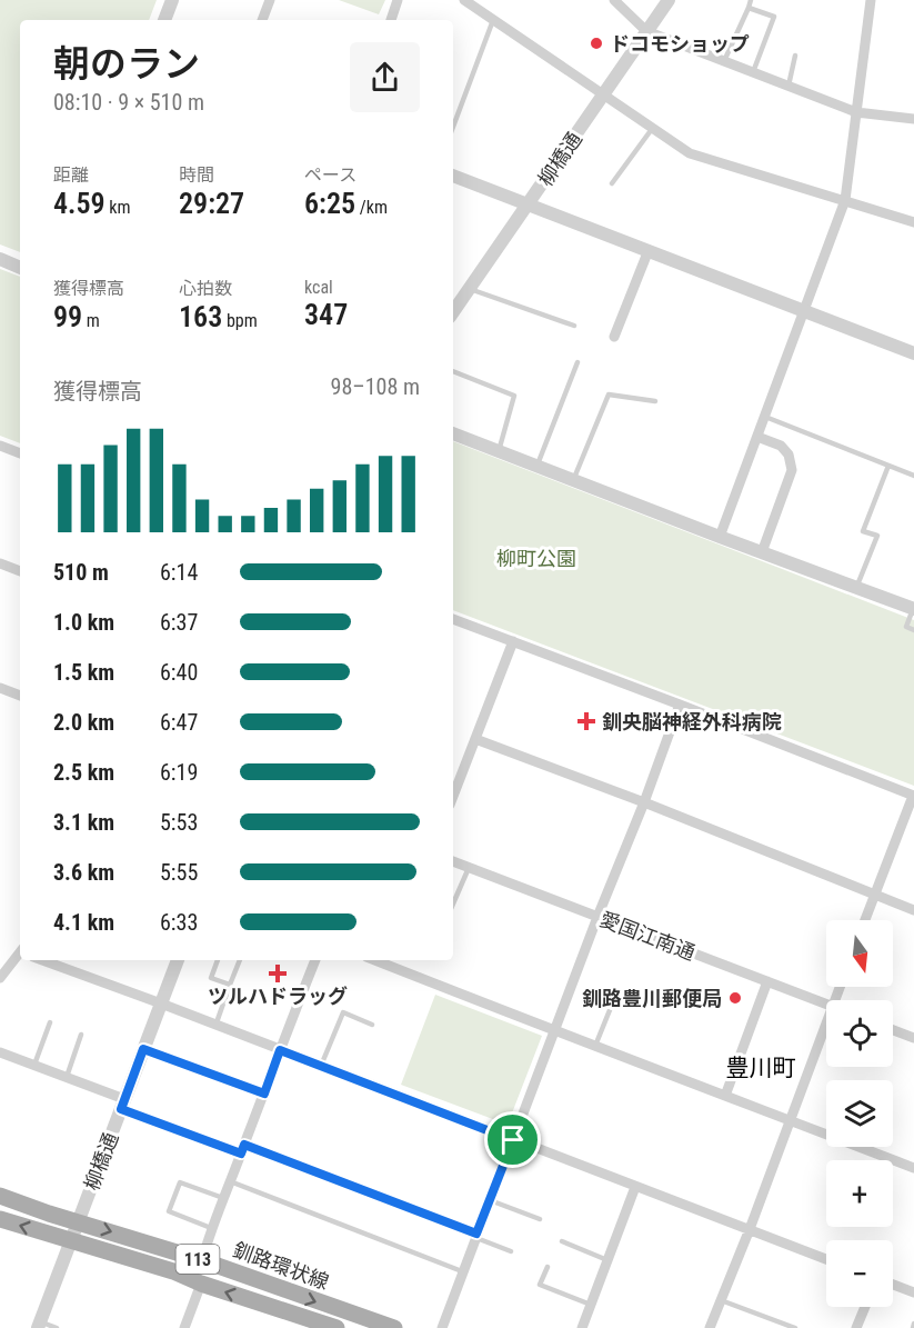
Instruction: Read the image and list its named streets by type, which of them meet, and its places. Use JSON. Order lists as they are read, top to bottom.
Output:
{
  "streets": {
    "main road": ["113", "釧路環状線"],
    "street": ["柳橋通", "愛国江南通"]
  },
  "crossings": [
    ["柳橋通", "釧路環状線"]
  ],
  "districts": ["豊川町"],
  "parks": ["柳町公園"],
  "places": {
    "other": ["ドコモショップ", "釧路豊川郵便局"],
    "health": ["釧央脳神経外科病院", "ツルハドラッグ"]
  },
  "north": "bottom",
  "page": {
    "heading": ["朝のラン", "08:10 · 9 × 510 m"],
    "stats": [
      ["距離", "4.59 km"],
      ["時間", "29:27"],
      ["ペース", "6:25 /km"],
      ["獲得標高", "99 m"],
      ["心拍数", "163 bpm"],
      ["kcal", "347"]
    ],
    "chart": ["獲得標高", "98–108 m"],
    "list": [
      {
        "name": "510 m",
        "note": "6:14"
      },
      {
        "name": "1.0 km",
        "note": "6:37"
      },
      {
        "name": "1.5 km",
        "note": "6:40"
      },
      {
        "name": "2.0 km",
        "note": "6:47"
      },
      {
        "name": "2.5 km",
        "note": "6:19"
      },
      {
        "name": "3.1 km",
        "note": "5:53"
      },
      {
        "name": "3.6 km",
        "note": "5:55"
      },
      {
        "name": "4.1 km",
        "note": "6:33"
      }
    ],
    "map_buttons": ["+", "−"]
  }
}
